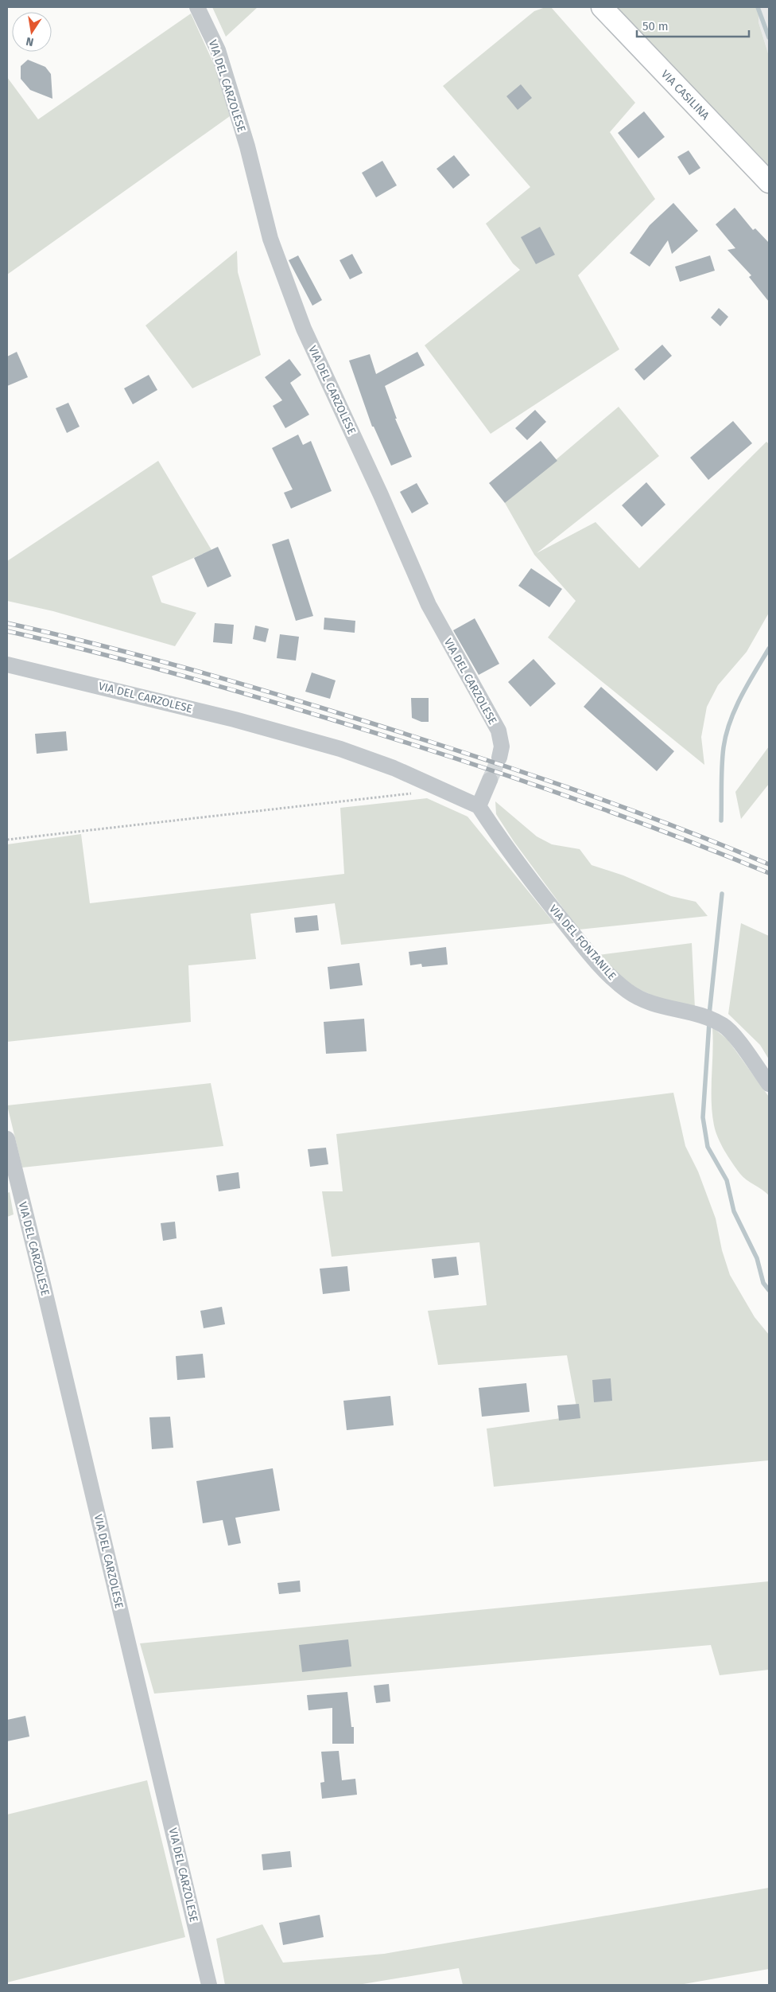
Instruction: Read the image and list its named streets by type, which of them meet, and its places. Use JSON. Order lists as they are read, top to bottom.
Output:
{
  "streets": {
    "main road": ["VIA CASILINA"],
    "street": ["VIA DEL CARZOLESE", "VIA DEL FONTANILE"]
  },
  "crossings": [
    ["VIA DEL CARZOLESE", "VIA DEL FONTANILE"]
  ],
  "scale_bar": "50 m",
  "north": "bottom"
}
